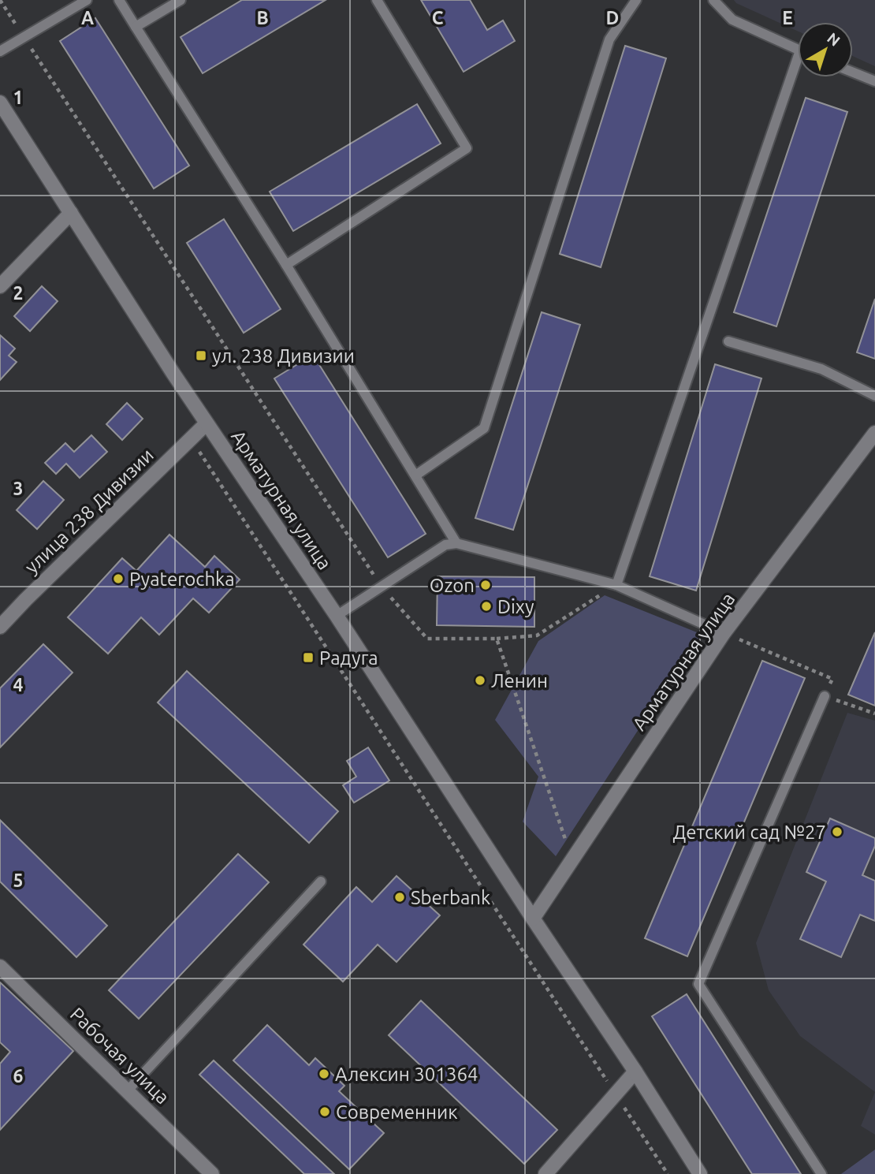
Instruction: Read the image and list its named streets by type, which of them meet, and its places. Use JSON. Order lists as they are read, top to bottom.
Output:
{
  "streets": {
    "street": ["Арматурная улица", "улица 238 Дивизии", "Рабочая улица"]
  },
  "crossings": [
    ["Арматурная улица", "улица 238 Дивизии"]
  ],
  "places": {
    "transit": ["ул. 238 Дивизии", "Радуга"],
    "other": [
      "Pyaterochka",
      "Ozon",
      "Dixy",
      "Ленин",
      "Детский сад №27",
      "Sberbank",
      "Алексин 301364",
      "Современник"
    ]
  },
  "north": "top right",
  "grid": {
    "columns": [
      "A",
      "B",
      "C",
      "D",
      "E"
    ],
    "rows": [
      "1",
      "2",
      "3",
      "4",
      "5",
      "6"
    ]
  }
}
